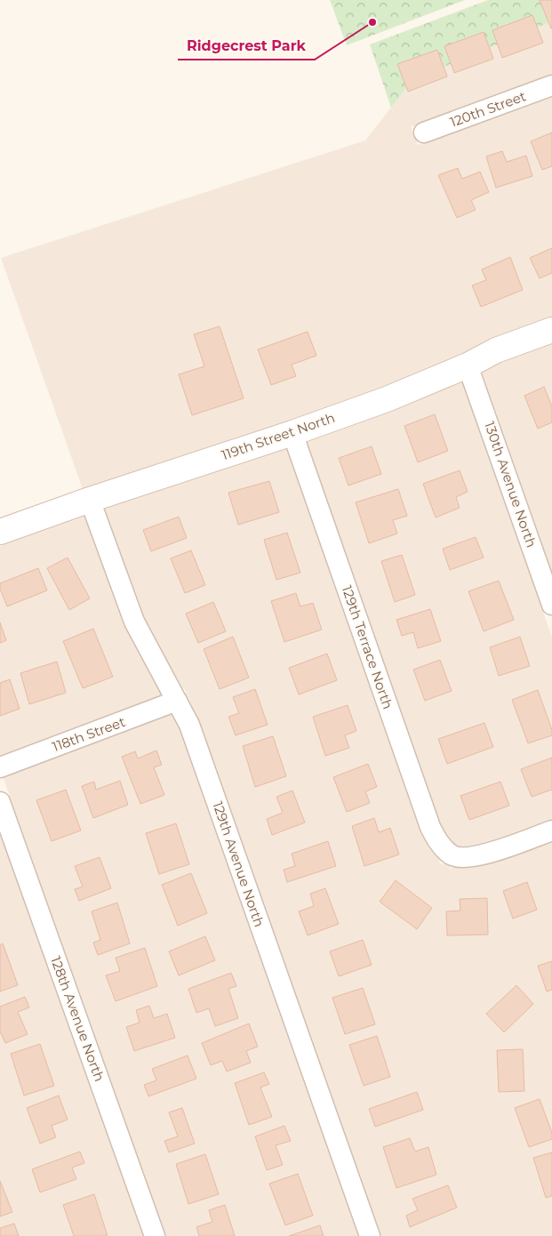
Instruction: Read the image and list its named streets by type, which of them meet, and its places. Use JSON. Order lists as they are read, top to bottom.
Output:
{
  "streets": {
    "street": [
      "120th Street",
      "119th Street North",
      "130th Avenue North",
      "129th Terrace North",
      "118th Street",
      "129th Avenue North",
      "128th Avenue North"
    ]
  },
  "crossings": [
    ["119th Street North", "130th Avenue North"],
    ["119th Street North", "129th Terrace North"],
    ["119th Street North", "129th Avenue North"],
    ["118th Street", "129th Avenue North"]
  ],
  "places": ["Ridgecrest Park"]
}
